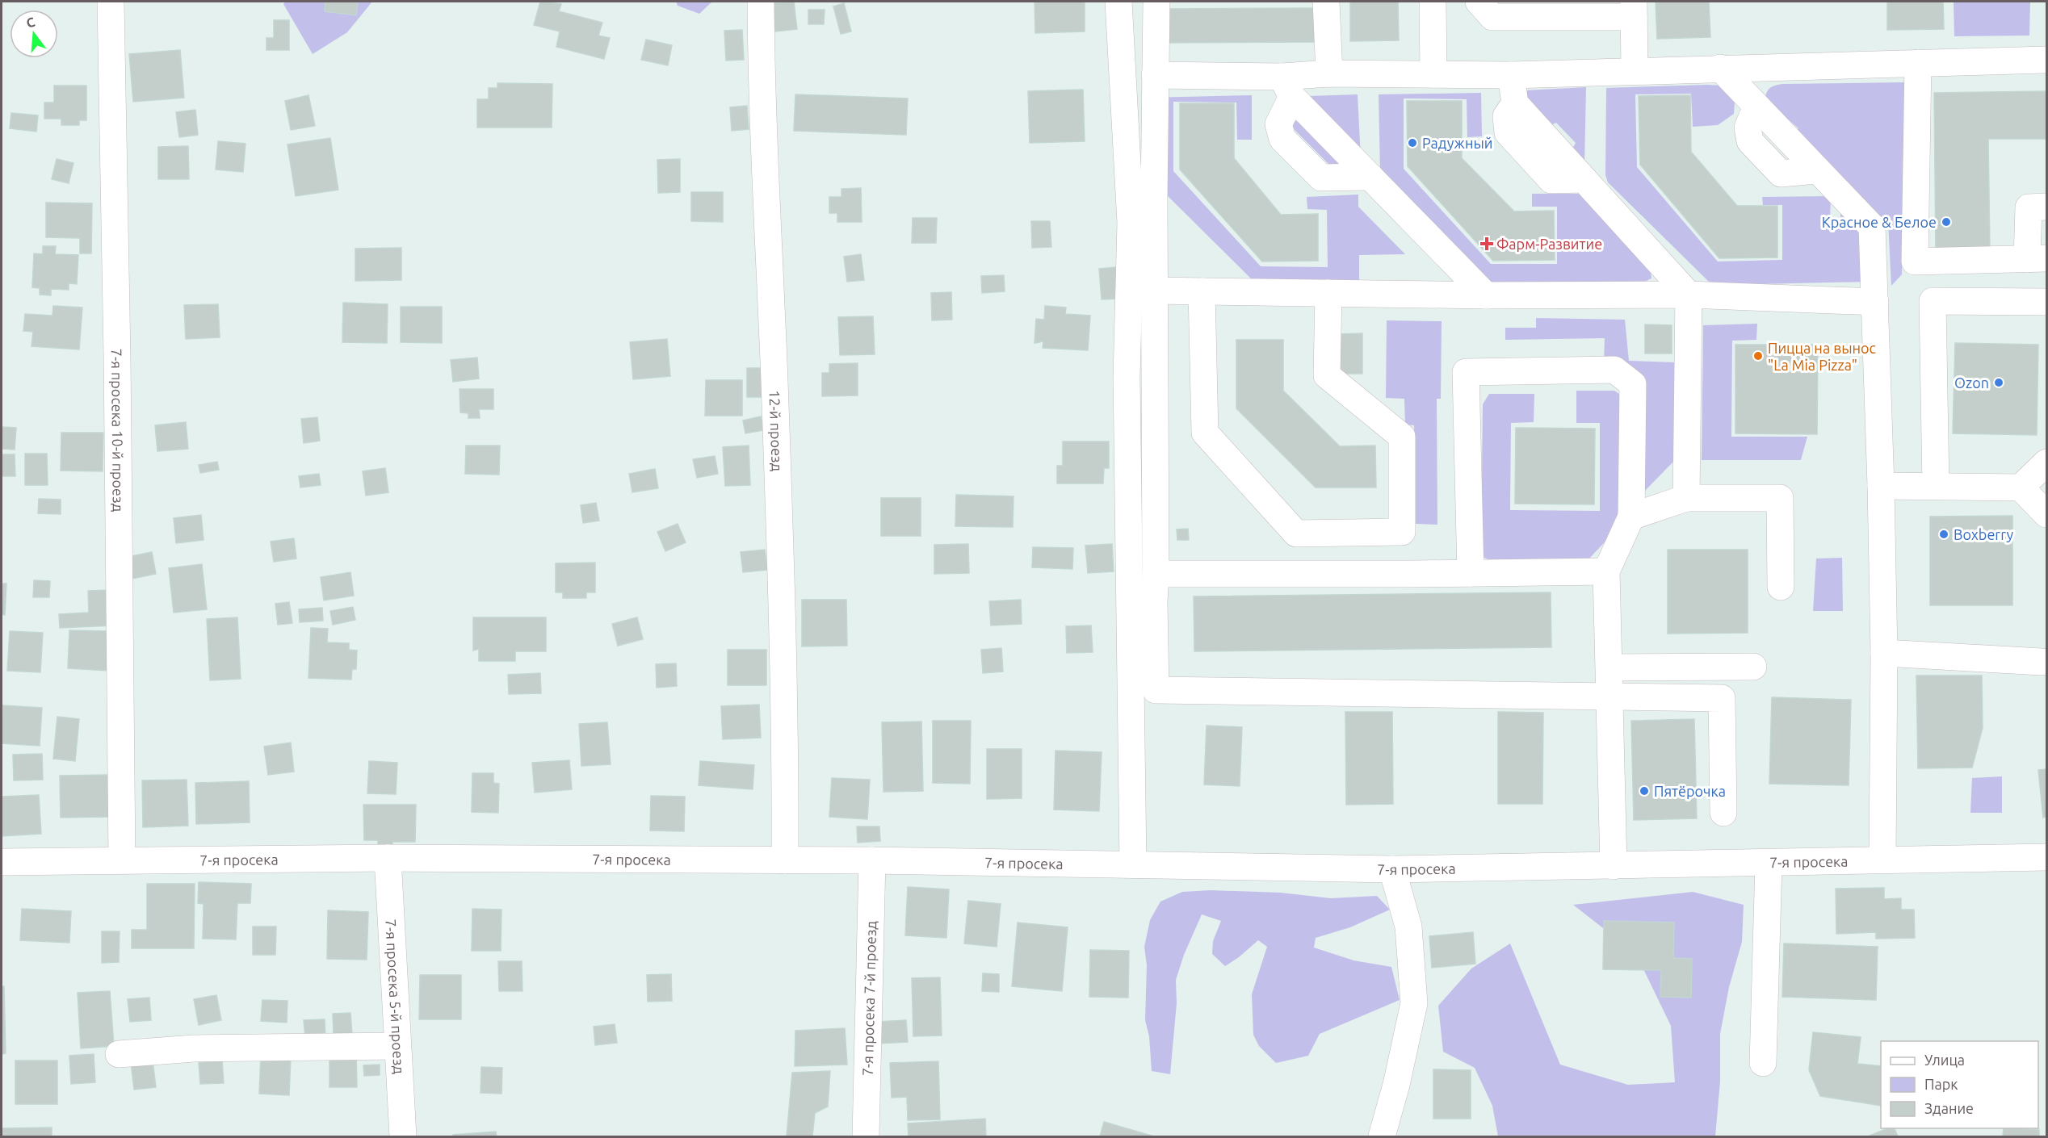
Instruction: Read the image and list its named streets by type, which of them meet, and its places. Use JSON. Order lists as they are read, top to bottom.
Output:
{
  "streets": {
    "street": [
      "7-я просека 10-й проезд",
      "12-й проезд",
      "7-я просека",
      "7-я просека 5-й проезд",
      "7-я просека 7-й проезд"
    ]
  },
  "crossings": [
    ["7-я просека 10-й проезд", "7-я просека"],
    ["12-й проезд", "7-я просека"],
    ["7-я просека", "7-я просека 5-й проезд"],
    ["7-я просека", "7-я просека 7-й проезд"]
  ],
  "places": {
    "other": [
      "Радужный",
      "Красное & Белое",
      "Пицца на вынос \"La Mia Pizza\"",
      "Ozon",
      "Boxberry",
      "Пятёрочка"
    ],
    "health": ["Фарм-Развитие"]
  },
  "legend": ["Улица", "Парк", "Здание"],
  "north": "top"
}
